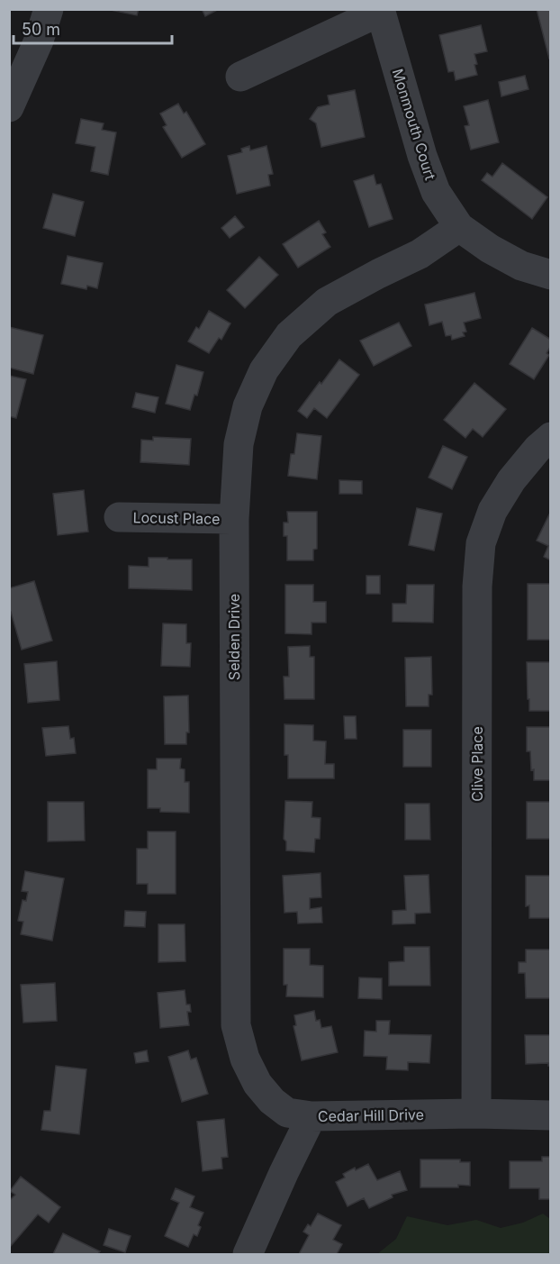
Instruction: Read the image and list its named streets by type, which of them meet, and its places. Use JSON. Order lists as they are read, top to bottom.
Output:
{
  "streets": {
    "street": [
      "Monmouth Court",
      "Locust Place",
      "Selden Drive",
      "Clive Place",
      "Cedar Hill Drive"
    ]
  },
  "crossings": [
    ["Monmouth Court", "Selden Drive"],
    ["Locust Place", "Selden Drive"],
    ["Selden Drive", "Cedar Hill Drive"],
    ["Clive Place", "Cedar Hill Drive"]
  ],
  "scale_bar": "50 m"
}
